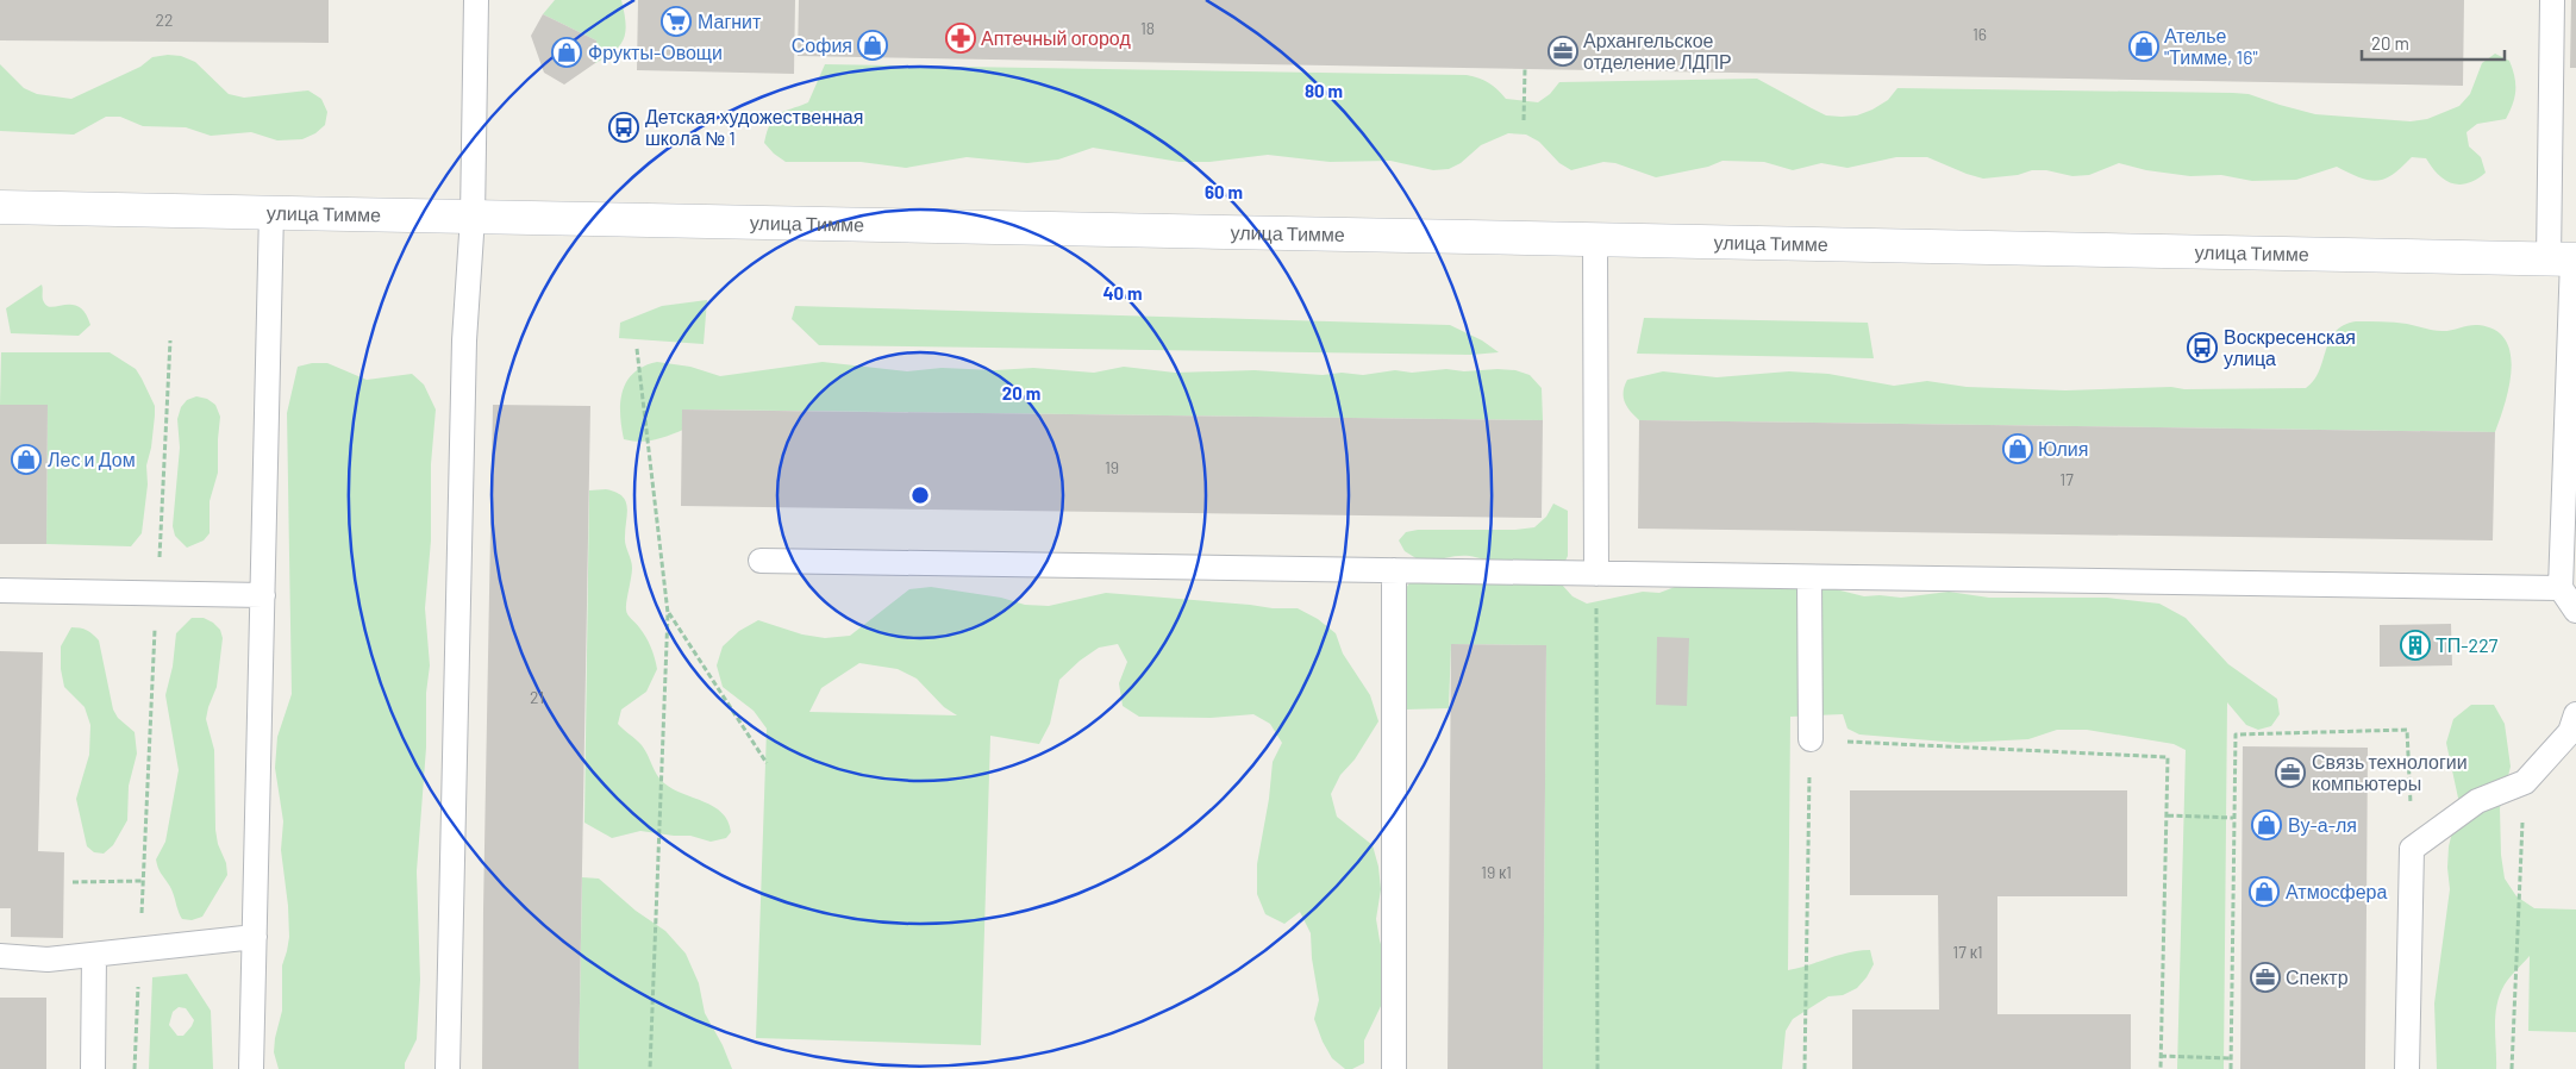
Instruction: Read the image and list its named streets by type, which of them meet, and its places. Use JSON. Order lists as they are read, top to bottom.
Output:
{
  "streets": {
    "main road": ["улица Тимме"]
  },
  "places": {
    "supermarket": ["Магнит"],
    "pharmacy": ["Аптечный огород"],
    "shop": [
      "София",
      "Ателье \"Тимме, 16\"",
      "Фрукты-Овощи",
      "Юлия",
      "Лес и Дом",
      "Ву-а-ля",
      "Атмосфера"
    ],
    "office": ["Архангельское отделение ЛДПР", "Связь технологии компьютеры", "Спектр"],
    "bus stop": ["Детская художественная школа № 1", "Воскресенская улица"],
    "building": ["ТП-227"]
  },
  "house_numbers": [
    "22",
    "18",
    "16",
    "19",
    "17",
    "21",
    "19 к1",
    "17 к1"
  ],
  "scale_bar": "20 m",
  "rings": [
    "80 m",
    "60 m",
    "40 m",
    "20 m"
  ]
}
